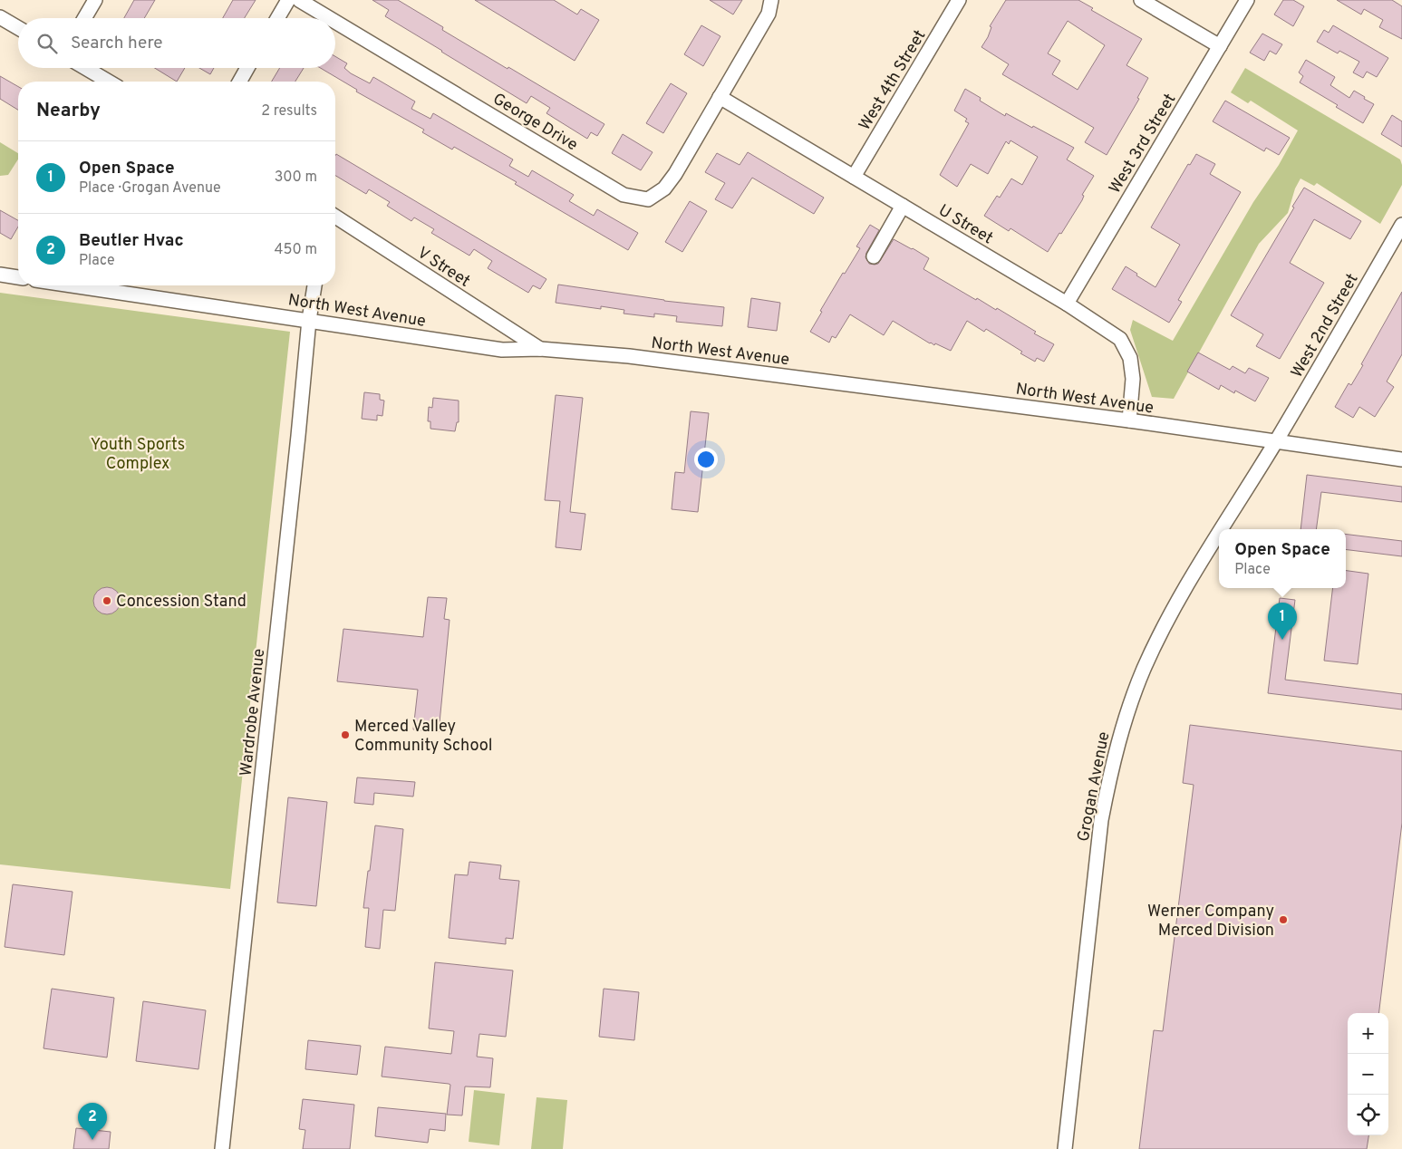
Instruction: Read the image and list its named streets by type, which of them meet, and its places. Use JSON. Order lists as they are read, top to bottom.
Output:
{
  "streets": {
    "street": [
      "West 4th Street",
      "George Drive",
      "West 3rd Street",
      "U Street",
      "V Street",
      "North West Avenue",
      "West 2nd Street",
      "Wardrobe Avenue",
      "Grogan Avenue"
    ]
  },
  "crossings": [
    ["West 4th Street", "U Street"],
    ["George Drive", "U Street"],
    ["West 3rd Street", "U Street"],
    ["U Street", "North West Avenue"],
    ["V Street", "North West Avenue"],
    ["North West Avenue", "West 2nd Street"],
    ["North West Avenue", "Wardrobe Avenue"],
    ["North West Avenue", "Grogan Avenue"],
    ["West 2nd Street", "Grogan Avenue"]
  ],
  "parks": ["Youth Sports Complex"],
  "places": ["Concession Stand", "Merced Valley Community School", "Werner Company Merced Division"],
  "page": {
    "search": "Search here",
    "heading": ["Nearby", "2 results"],
    "list": [
      {
        "mark": "1",
        "name": "Open Space",
        "note": "Place · Grogan Avenue",
        "value": "300 m"
      },
      {
        "mark": "2",
        "name": "Beutler Hvac",
        "note": "Place",
        "value": "450 m"
      }
    ],
    "popup": ["Open Space", "Place"],
    "pins": ["1", "2"],
    "map_buttons": ["+", "−"]
  }
}
